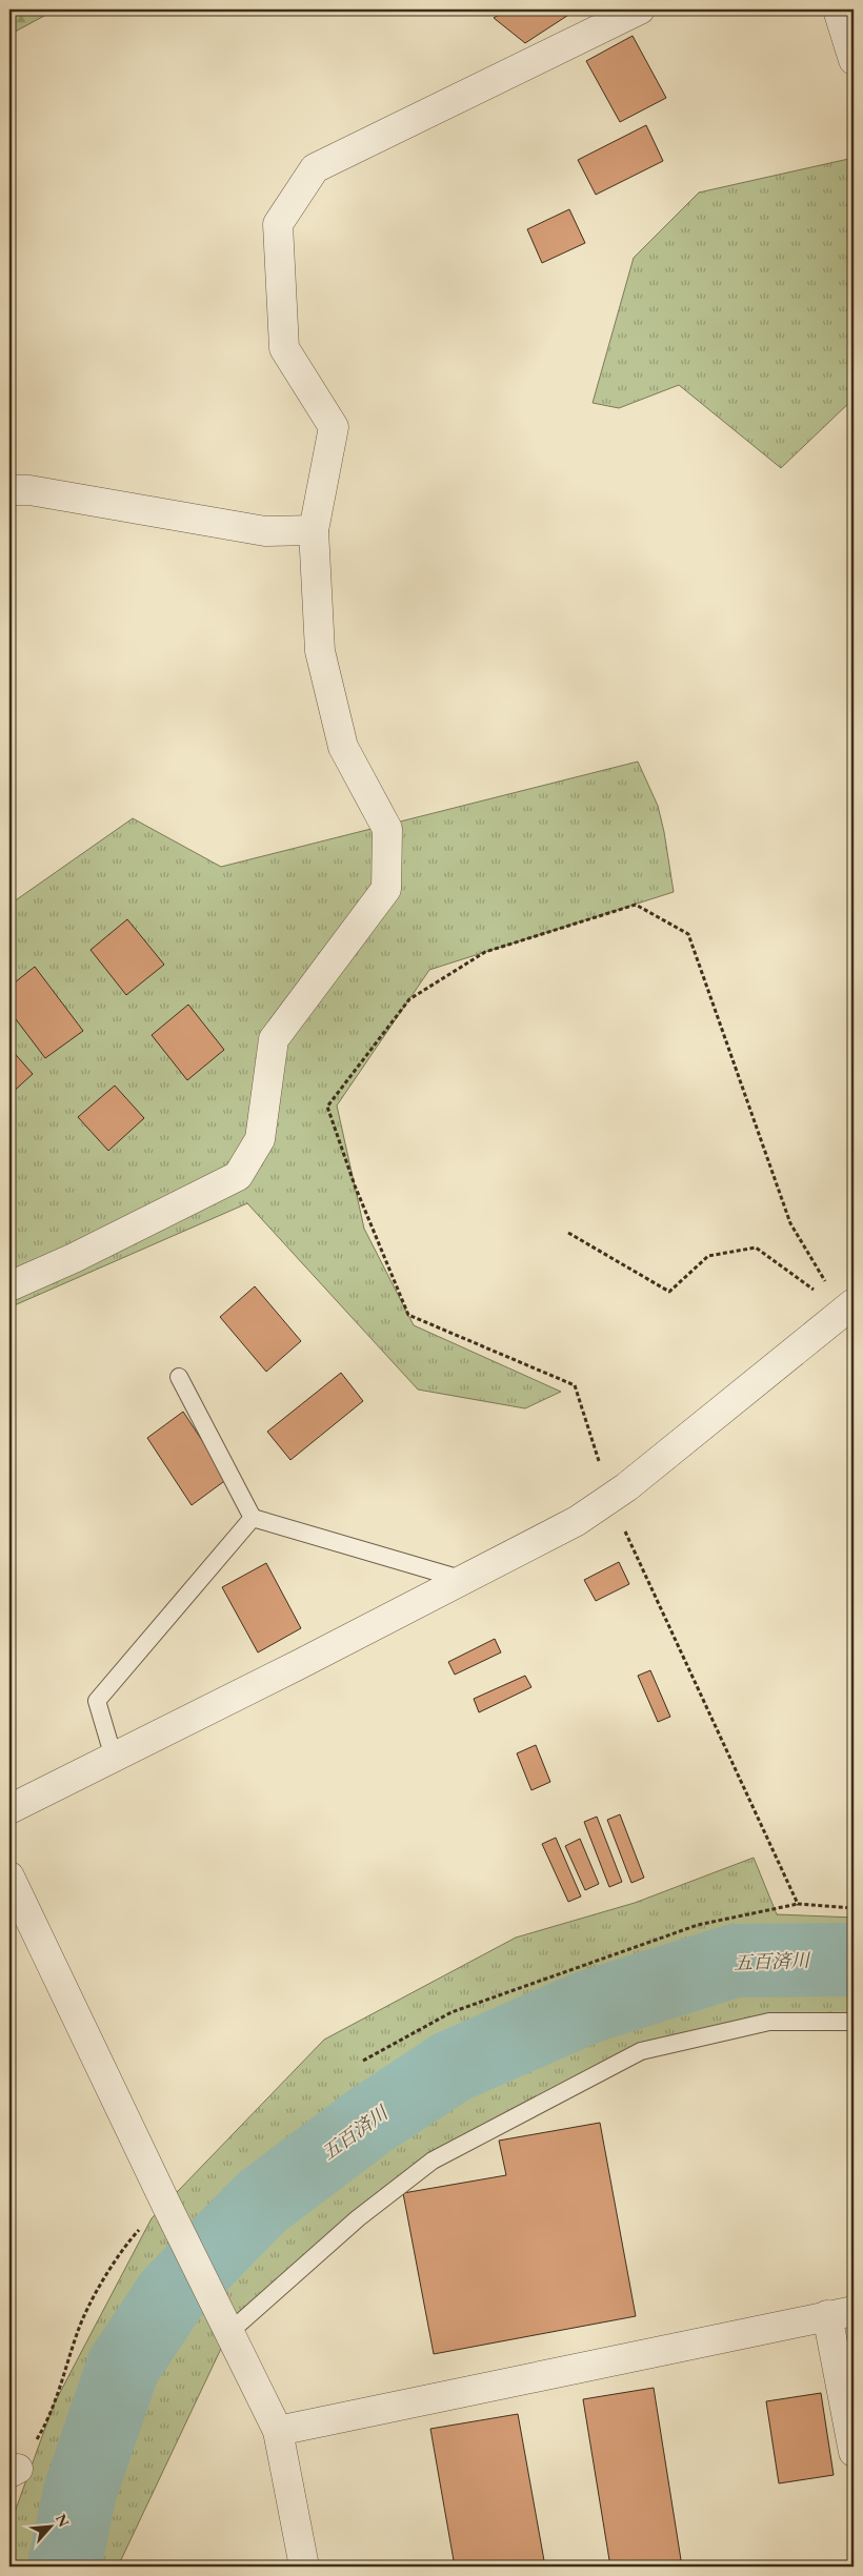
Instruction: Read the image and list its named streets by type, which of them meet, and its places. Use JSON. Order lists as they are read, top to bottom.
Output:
{
  "water": ["五百済川"],
  "north": "top right"
}
